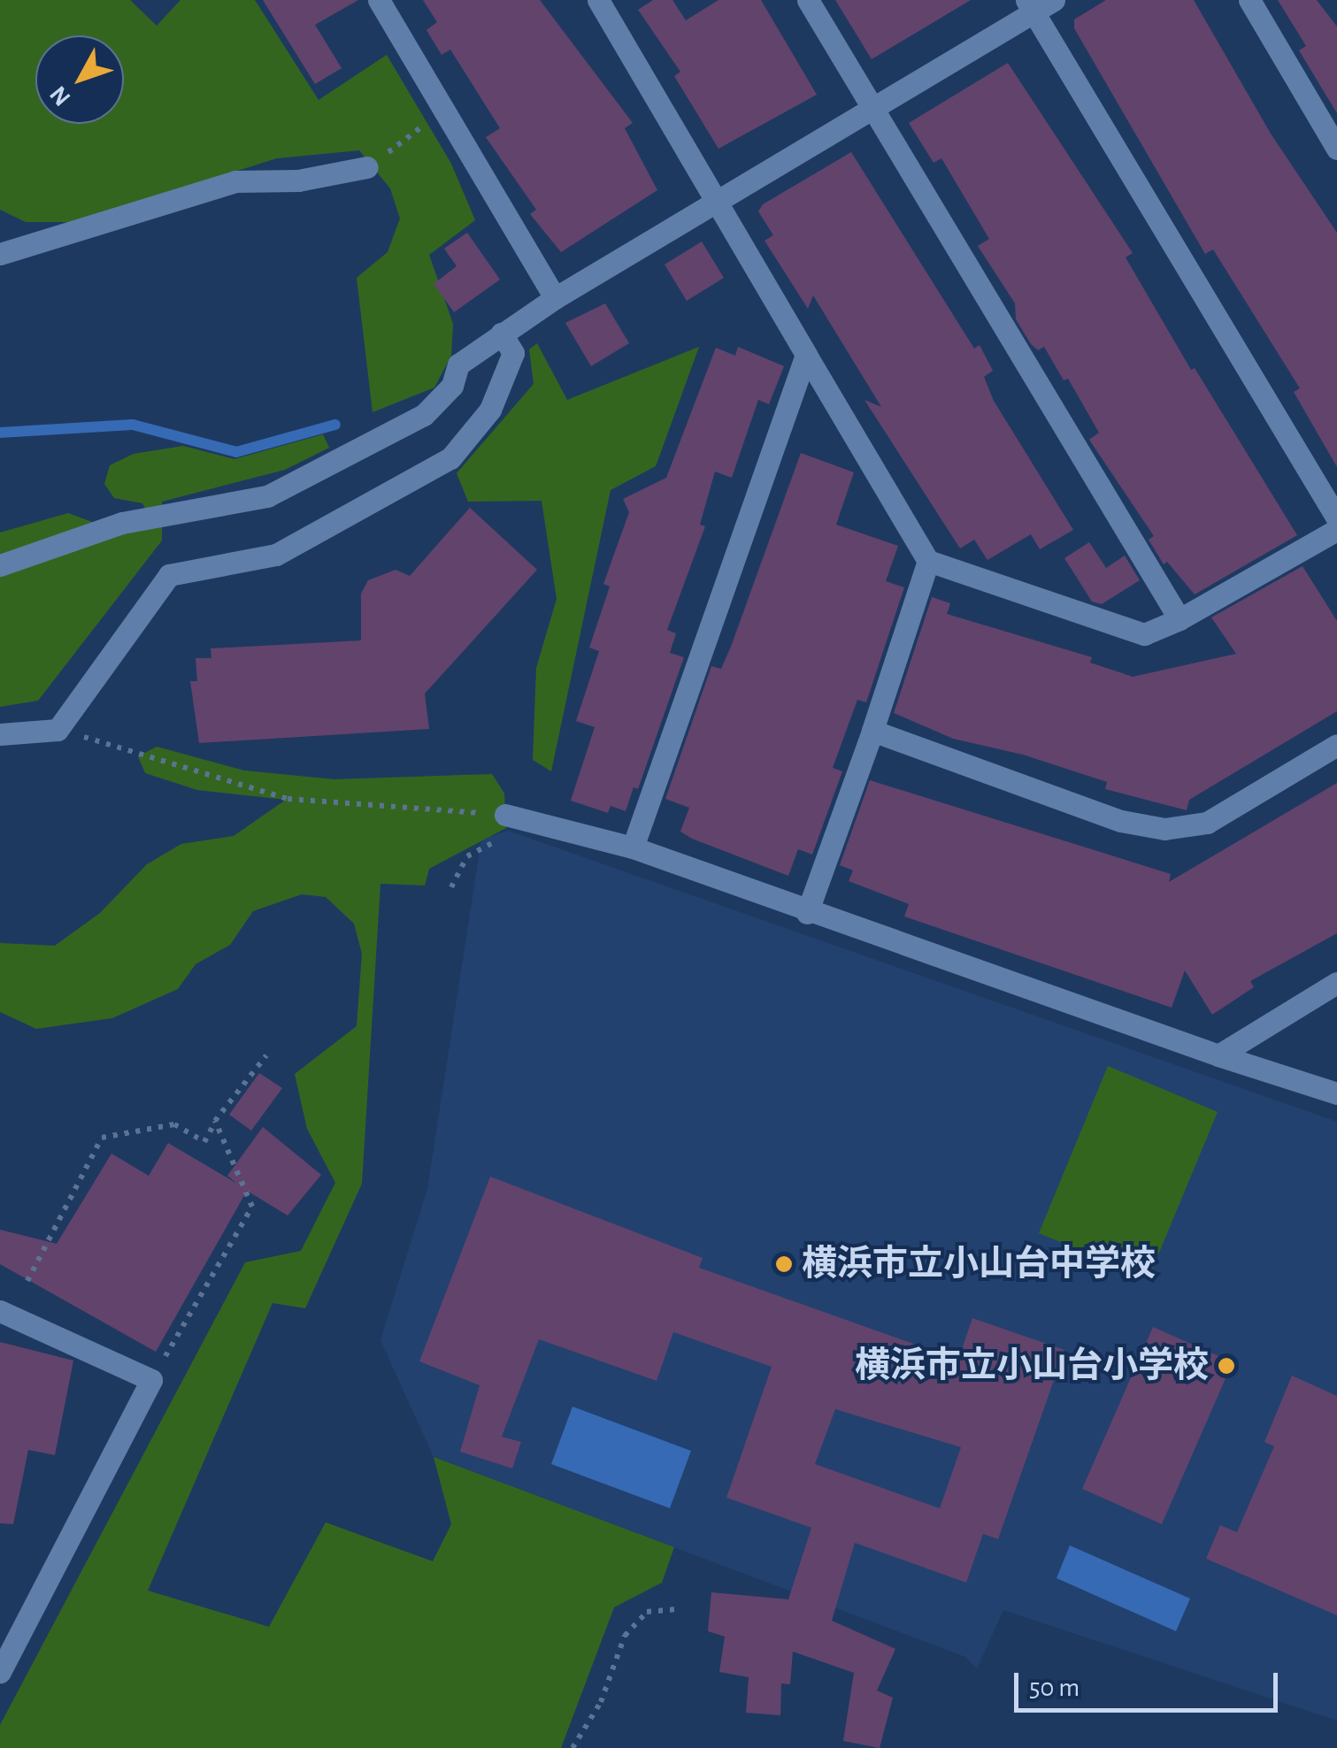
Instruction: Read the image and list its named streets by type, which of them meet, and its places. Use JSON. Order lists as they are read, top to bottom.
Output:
{
  "places": ["横浜市立小山台中学校", "横浜市立小山台小学校"],
  "scale_bar": "50 m",
  "north": "bottom left"
}
